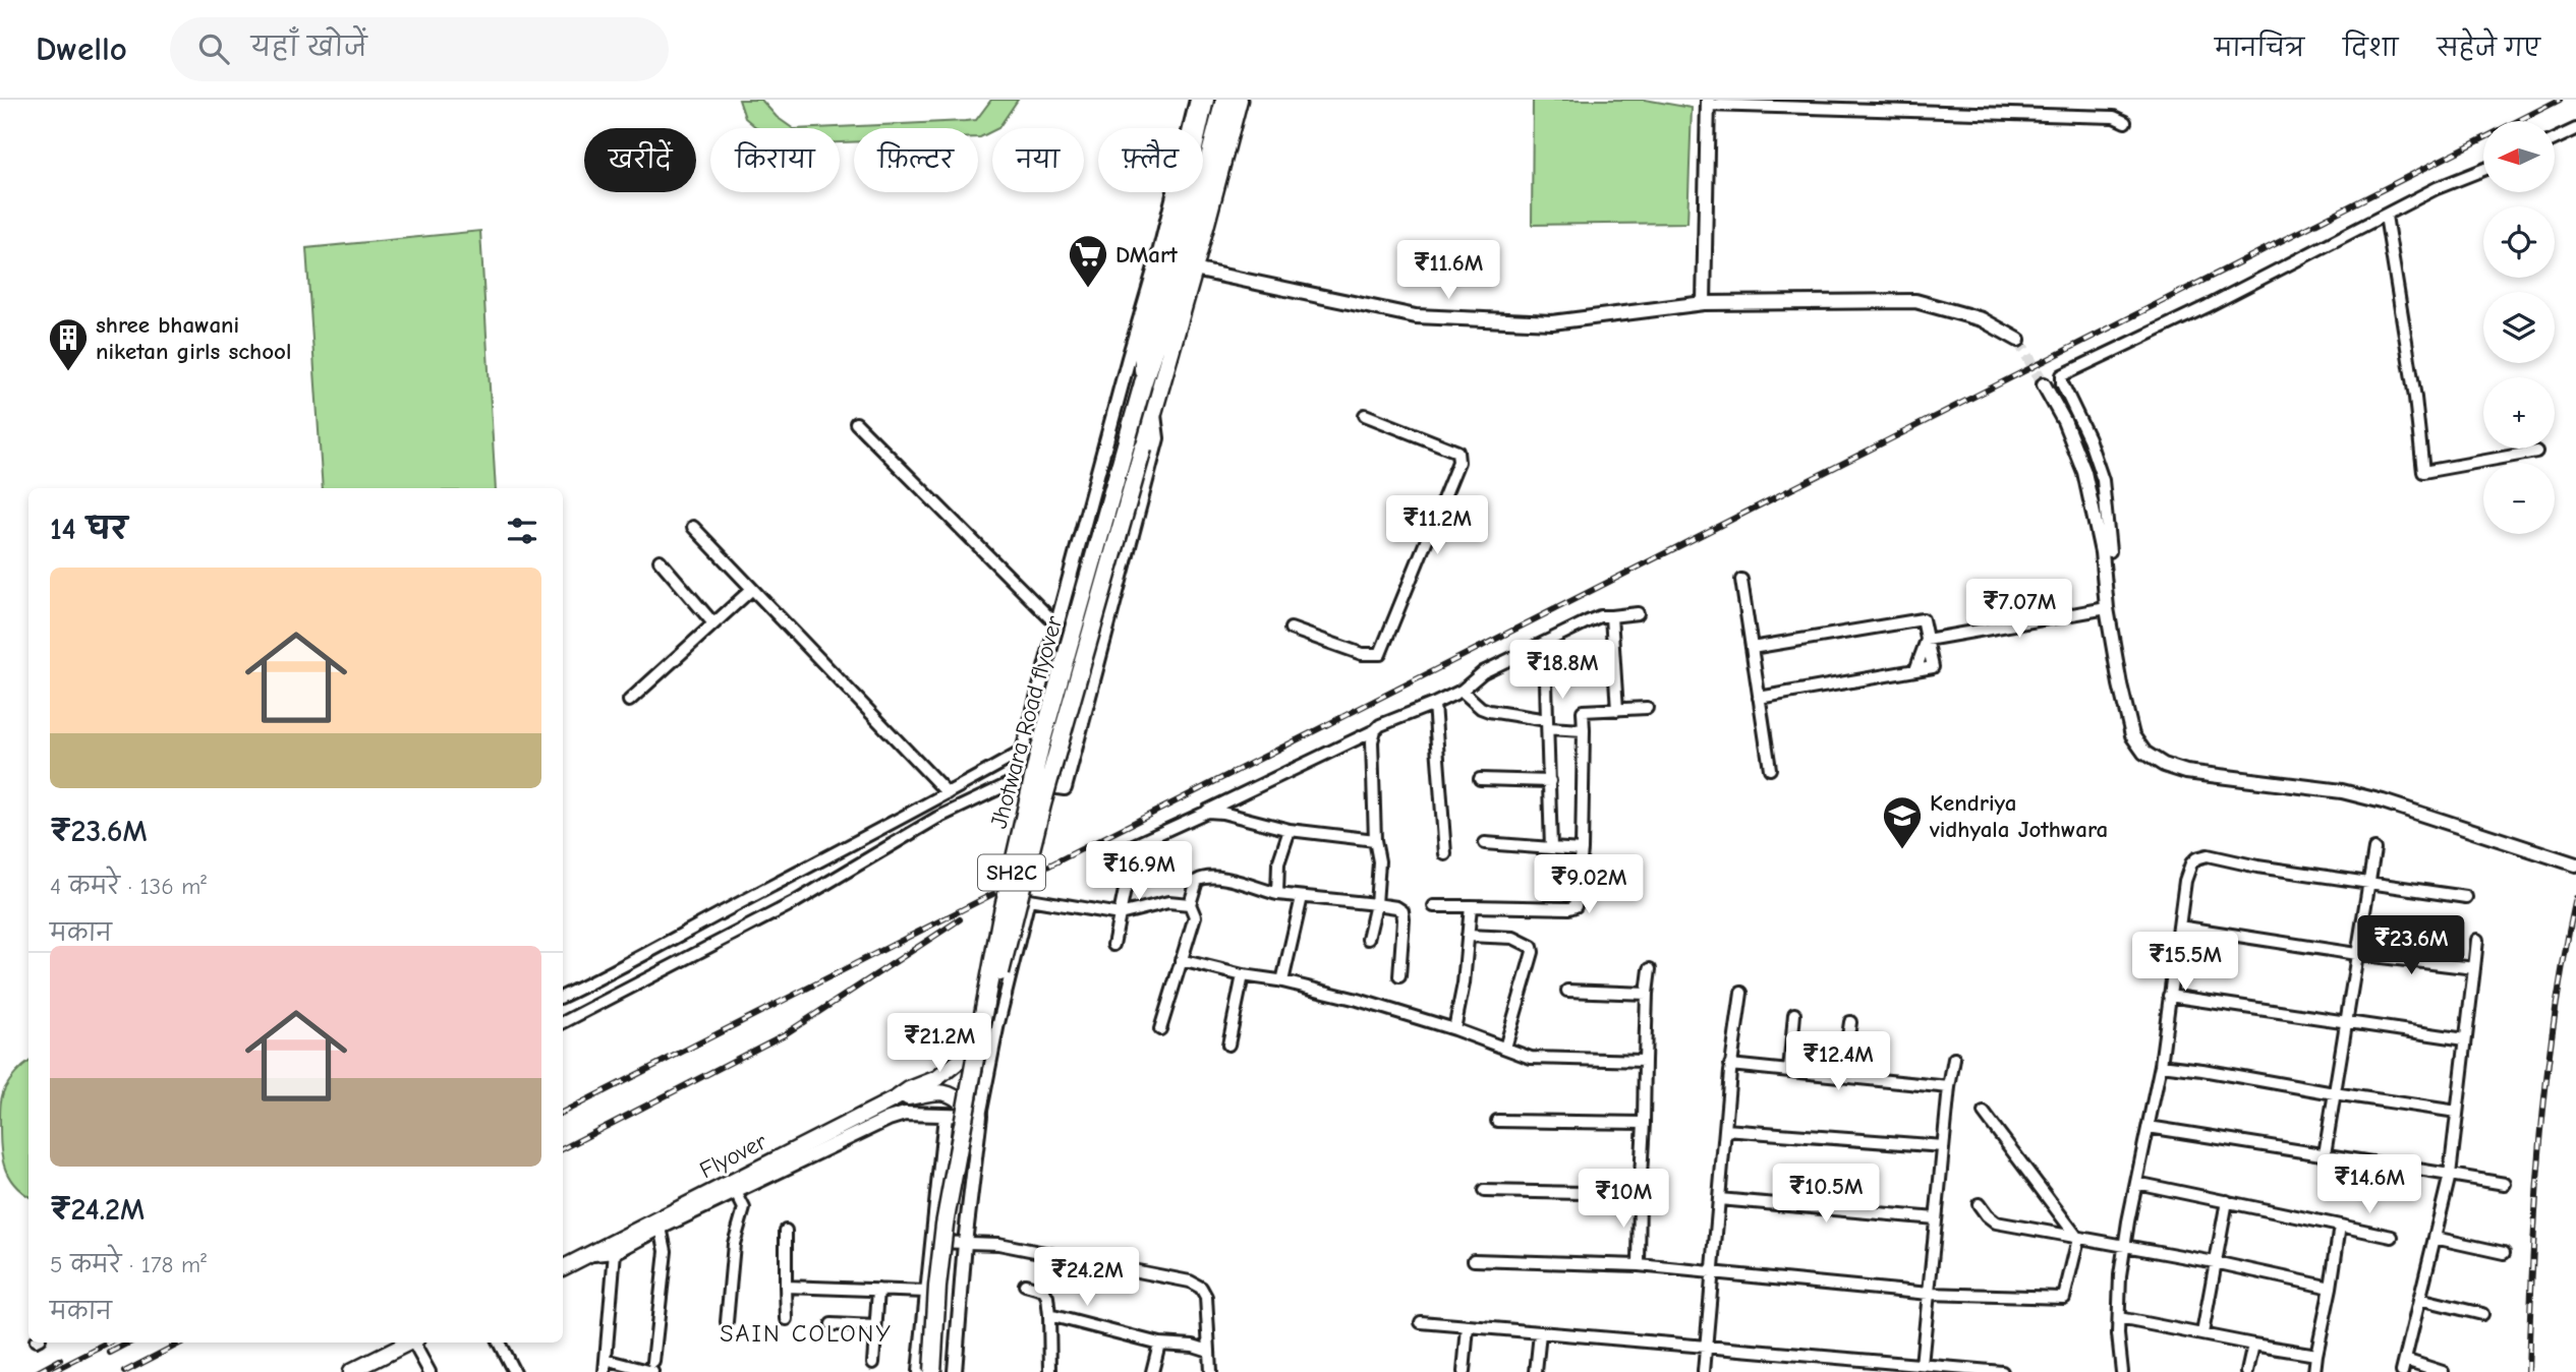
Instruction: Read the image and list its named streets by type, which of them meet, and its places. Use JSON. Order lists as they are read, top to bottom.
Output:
{
  "streets": {
    "main road": ["Jhotwara Road flyover", "SH2C", "Flyover"]
  },
  "crossings": [
    ["Jhotwara Road flyover", "Flyover"]
  ],
  "districts": ["SAIN COLONY"],
  "places": {
    "supermarket": ["DMart"],
    "building": ["shree bhawani niketan girls school"],
    "school or university": ["Kendriya vidhyala Jothwara"]
  },
  "north": "left",
  "page": {
    "header": "Dwello",
    "search": "यहाँ खोजें",
    "nav": ["मानचित्र", "दिशा", "सहेजे गए"],
    "map_buttons": ["+", "−"],
    "chip": [
      "खरीदें",
      "किराया",
      "फ़िल्टर",
      "नया",
      "फ़्लैट"
    ],
    "price": [
      "₹11.6M",
      "₹11.2M",
      "₹7.07M",
      "₹18.8M",
      "₹16.9M",
      "₹9.02M",
      "₹23.6M",
      "₹15.5M",
      "₹21.2M",
      "₹12.4M",
      "₹14.6M",
      "₹10.5M",
      "₹10M",
      "₹24.2M"
    ],
    "heading": "14 घर",
    "list": [
      {
        "name": "₹23.6M",
        "note": "4 कमरे · 136 m² · मकान"
      },
      {
        "name": "₹24.2M",
        "note": "5 कमरे · 178 m² · मकान"
      }
    ]
  }
}
